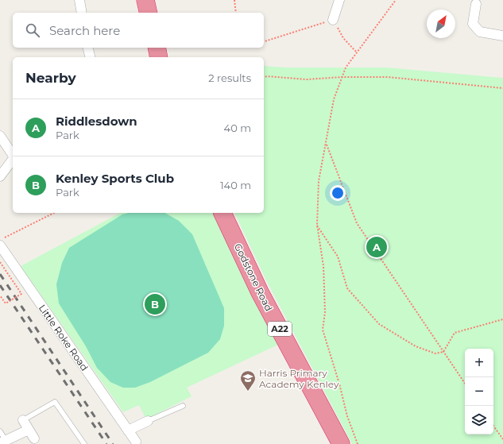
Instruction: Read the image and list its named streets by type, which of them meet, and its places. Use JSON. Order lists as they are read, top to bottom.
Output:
{
  "streets": {
    "highway": ["Godstone Road", "A22"],
    "street": ["Little Roke Road"]
  },
  "places": {
    "school or university": ["Harris Primary Academy Kenley"]
  },
  "north": "top right",
  "page": {
    "search": "Search here",
    "heading": ["Nearby", "2 results"],
    "list": [
      {
        "mark": "A",
        "name": "Riddlesdown",
        "note": "Park",
        "value": "40 m"
      },
      {
        "mark": "B",
        "name": "Kenley Sports Club",
        "note": "Park",
        "value": "140 m"
      }
    ],
    "pins": ["A", "B"],
    "map_buttons": ["+", "−"]
  }
}
